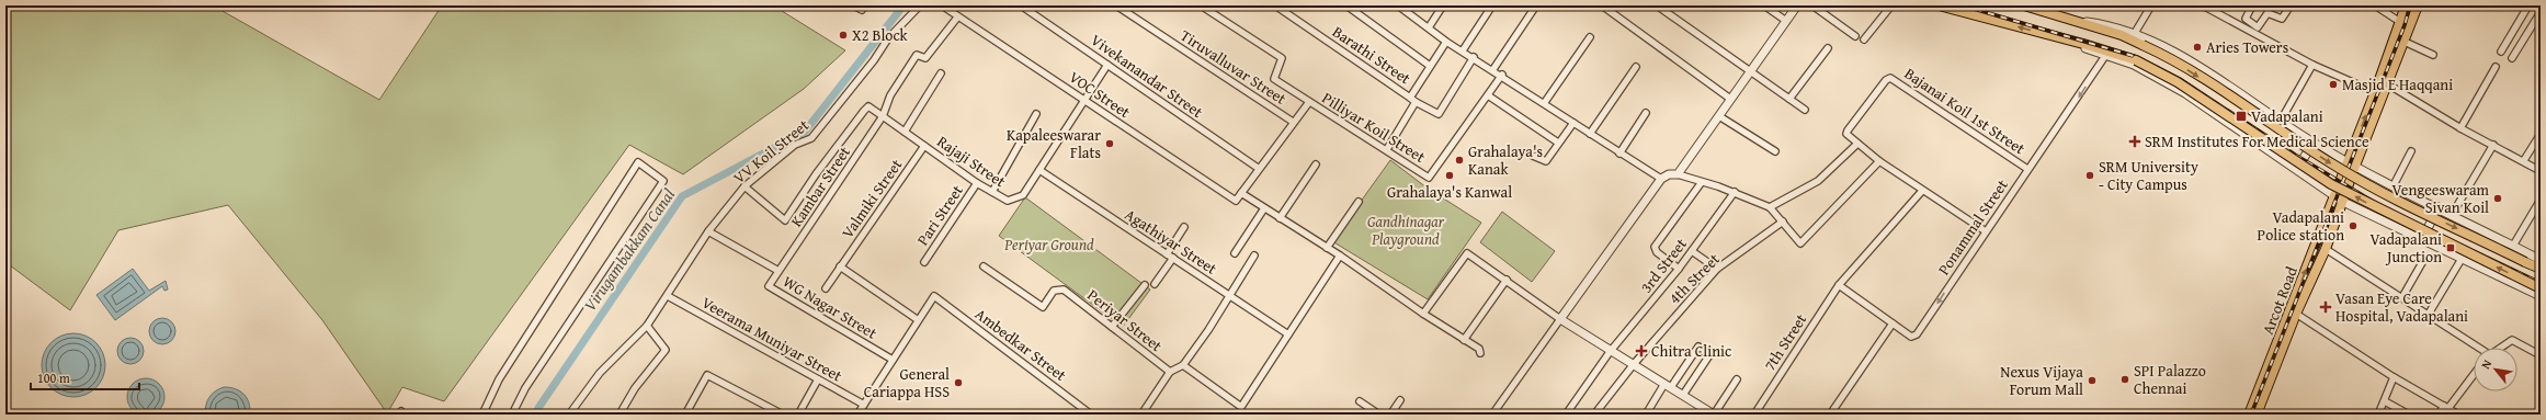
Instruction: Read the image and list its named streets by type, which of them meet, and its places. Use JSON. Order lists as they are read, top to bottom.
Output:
{
  "streets": {
    "main road": ["Arcot Road"],
    "street": [
      "Barathi Street",
      "Tiruvalluvar Street",
      "Vivekanandar Street",
      "VOC Street",
      "Bajanai Koil 1st Street",
      "Pilliyar Koil Street",
      "VV Koil Street",
      "Rajaji Street",
      "Kambar Street",
      "Valmiki Street",
      "Pari Street",
      "Ponammal Street",
      "Agathiyar Street",
      "3rd Street",
      "4th Street",
      "WG Nagar Street",
      "Periyar Street",
      "Veerama Muniyar Street",
      "7th Street",
      "Ambedkar Street"
    ]
  },
  "crossings": [
    ["VOC Street", "Kambar Street"],
    ["Bajanai Koil 1st Street", "Ponammal Street"],
    ["VV Koil Street", "Rajaji Street"],
    ["VV Koil Street", "Veerama Muniyar Street"],
    ["Rajaji Street", "Kambar Street"],
    ["Rajaji Street", "Valmiki Street"],
    ["Rajaji Street", "Pari Street"],
    ["Rajaji Street", "Agathiyar Street"],
    ["Kambar Street", "WG Nagar Street"],
    ["Ponammal Street", "7th Street"]
  ],
  "one_way": ["Ponammal Street"],
  "water": ["Virugambakkam Canal"],
  "parks": ["Gandhinagar Playground", "Periyar Ground"],
  "places": {
    "other": [
      "X2 Block",
      "Aries Towers",
      "Masjid E Haqqani",
      "Kapaleeswarar Flats",
      "Grahalaya's Kanak",
      "Grahalaya's Kanwal",
      "SRM University - City Campus",
      "Vengeeswaram Sivan Koil",
      "Vadapalani Police station",
      "SPI Palazzo Chennai",
      "Nexus Vijaya Forum Mall",
      "General Cariappa HSS"
    ],
    "transit": ["Vadapalani", "Vadapalani Junction"],
    "health": ["SRM Institutes For Medical Science", "Vasan Eye Care Hospital, Vadapalani", "Chitra Clinic"]
  },
  "scale_bar": "100 m",
  "north": "top left"
}
